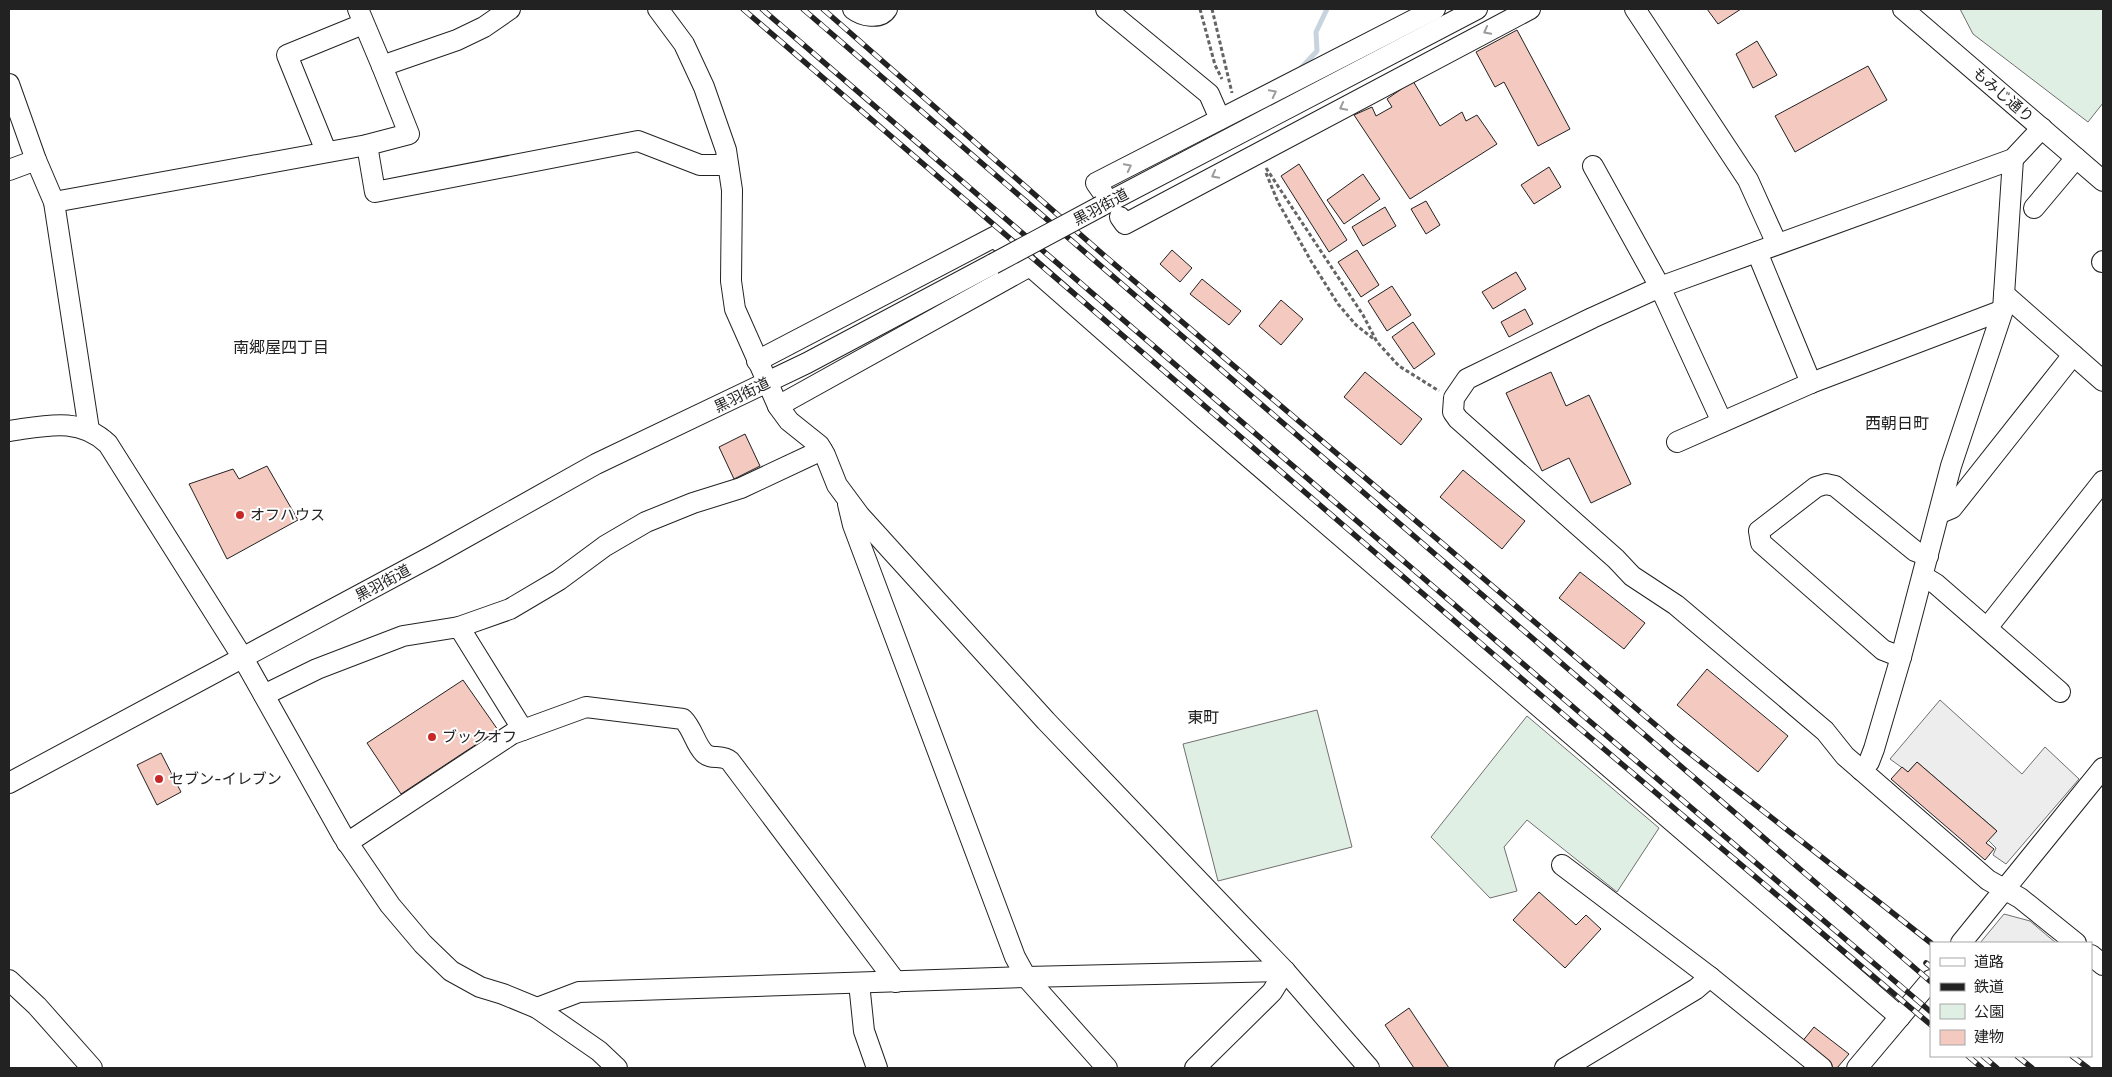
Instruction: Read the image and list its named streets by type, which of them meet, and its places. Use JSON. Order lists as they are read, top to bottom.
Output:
{
  "streets": {
    "street": ["もみじ通り", "黒羽街道"]
  },
  "districts": ["南郷屋四丁目", "西朝日町", "東町"],
  "places": ["オフハウス", "ブックオフ", "セブン-イレブン"],
  "legend": [
    "道路",
    "鉄道",
    "公園",
    "建物"
  ]
}
